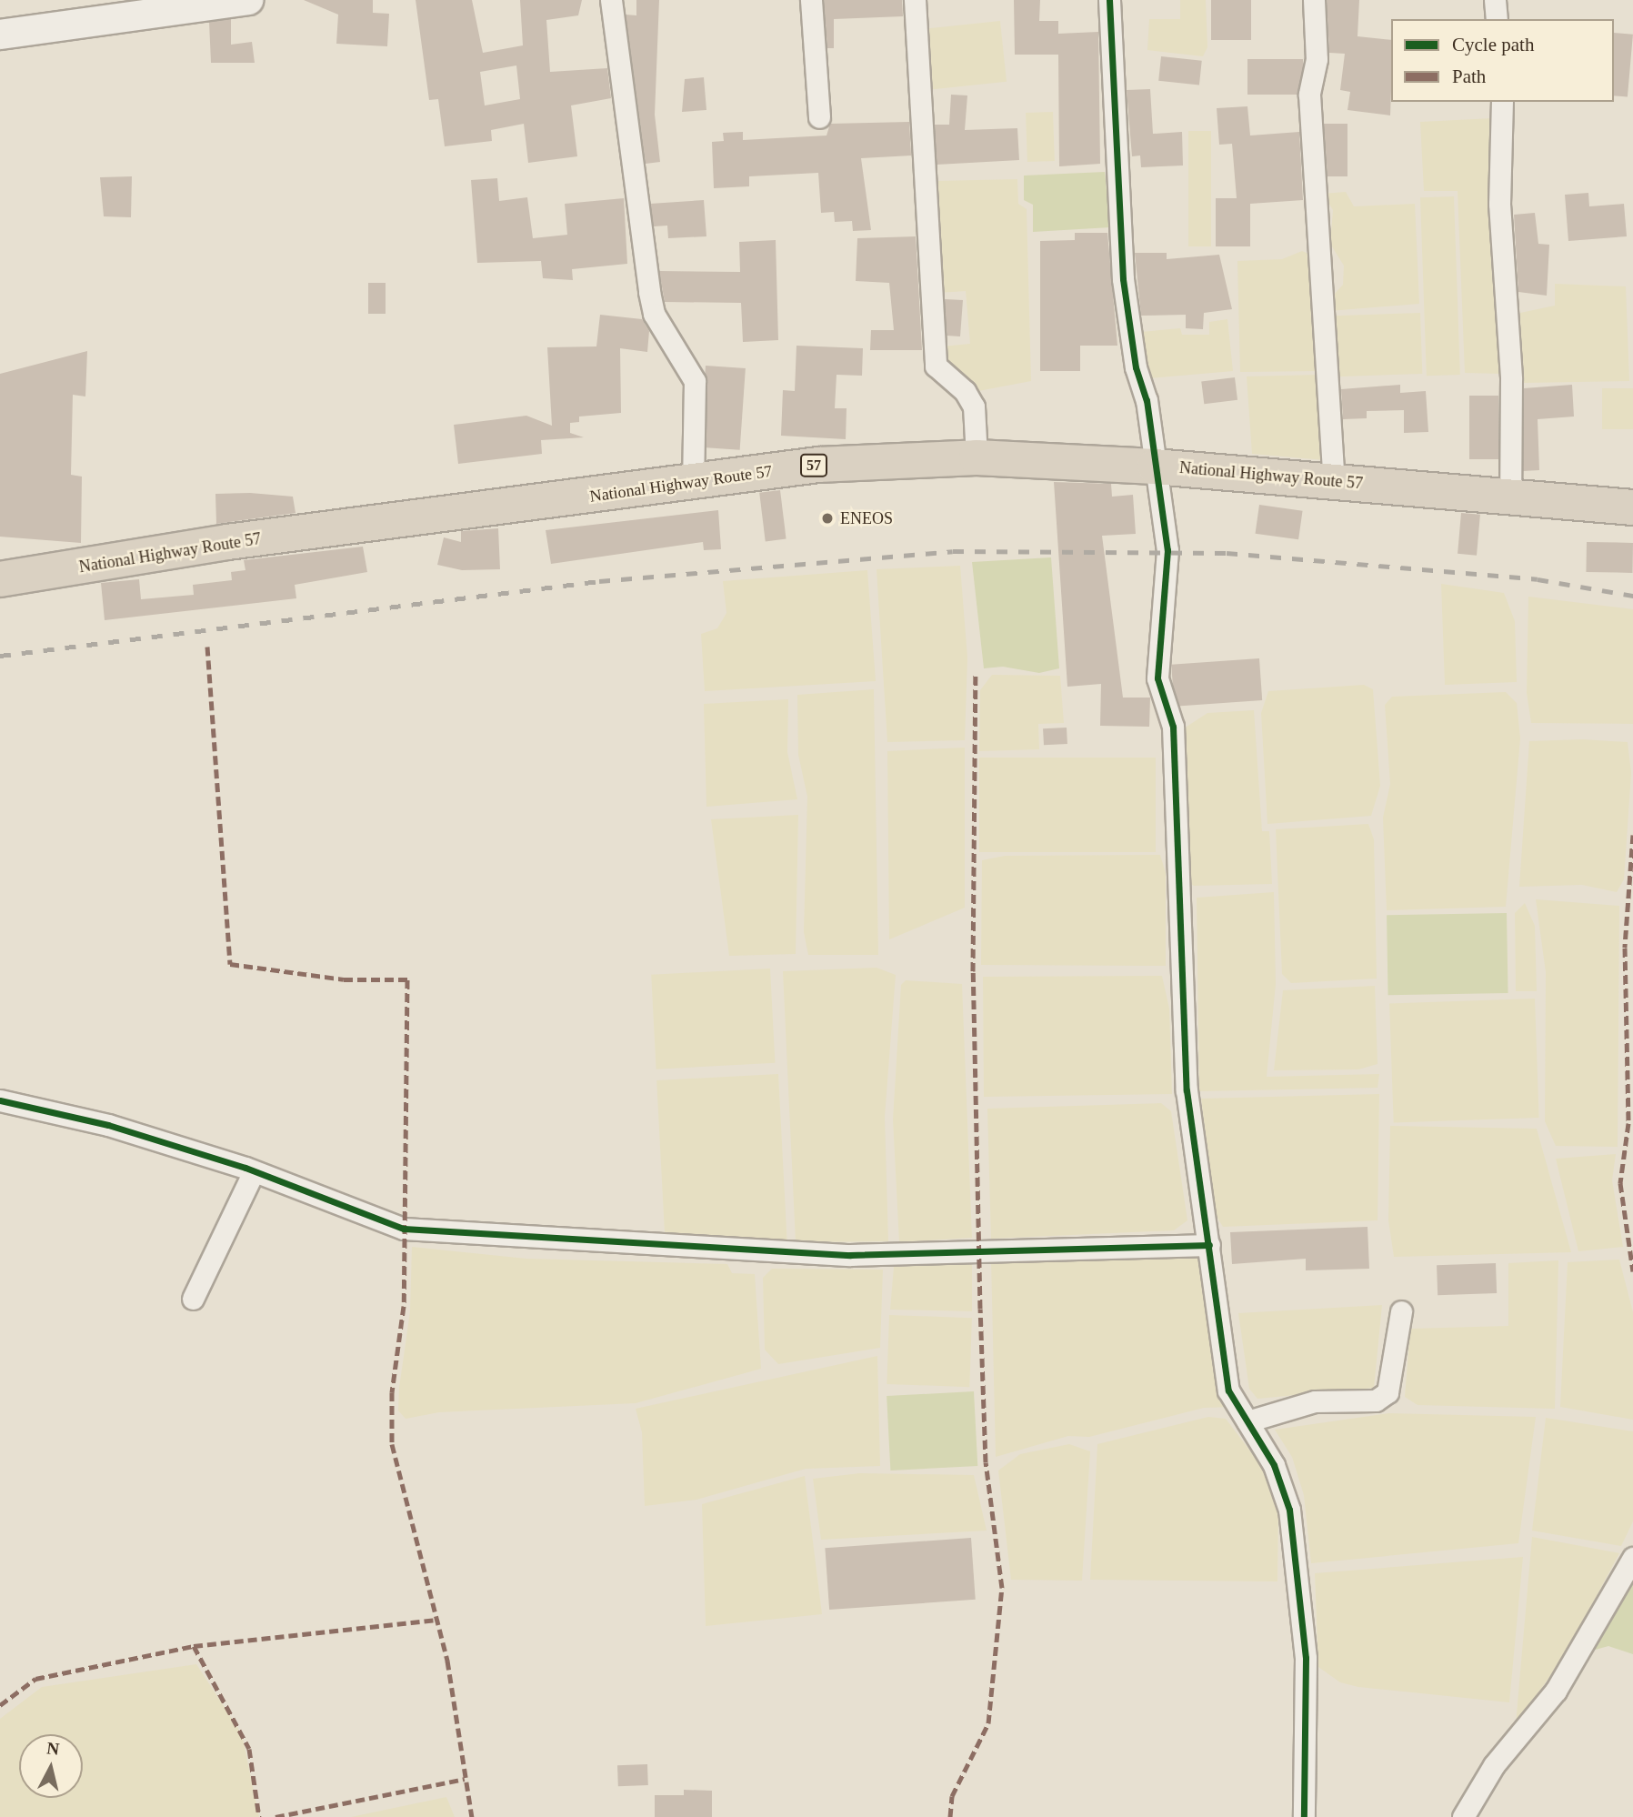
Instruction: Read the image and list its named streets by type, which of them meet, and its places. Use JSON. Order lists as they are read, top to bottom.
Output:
{
  "streets": {
    "highway": ["57", "National Highway Route 57"]
  },
  "places": ["ENEOS"],
  "legend": ["Cycle path", "Path"],
  "north": "top"
}
